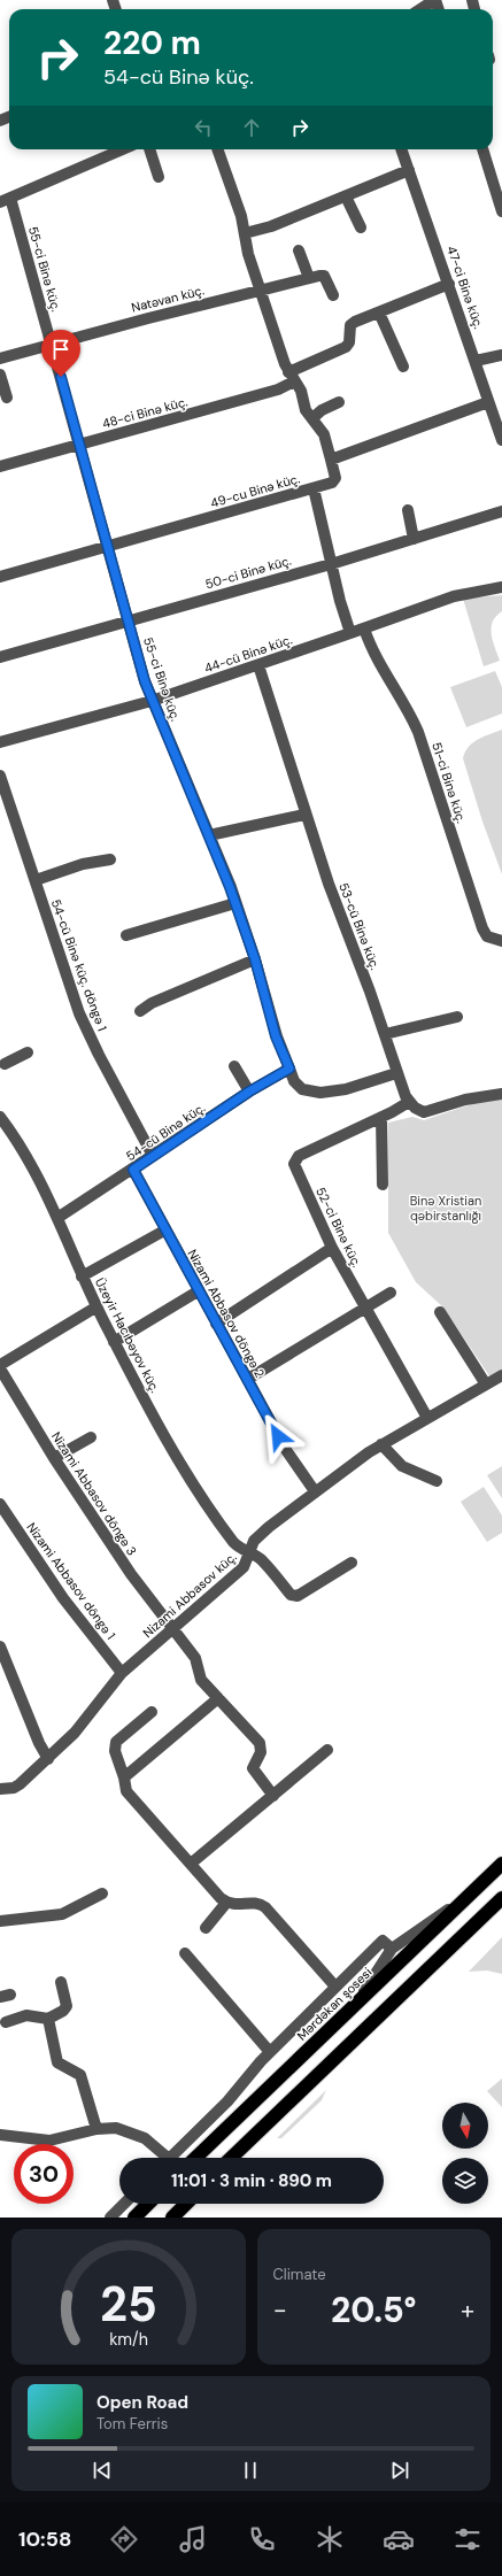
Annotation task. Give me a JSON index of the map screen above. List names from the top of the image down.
{
  "streets": {
    "highway": ["Mərdəkan şosesi"],
    "street": [
      "55-ci Binə küç.",
      "47-ci Binə küç.",
      "Natəvan küç.",
      "48-ci Binə küç.",
      "49-cu Binə küç.",
      "50-ci Binə küç.",
      "44-cü Binə küç.",
      "51-ci Binə küç.",
      "53-cü Binə küç.",
      "54-cü Binə küç. döngə 1",
      "54-cü Binə küç.",
      "52-ci Binə küç.",
      "Nizami Abbasov döngə 2",
      "Üzeyir Hacıbəyov küç.",
      "Nizami Abbasov döngə 3",
      "Nizami Abbasov döngə 1",
      "Nizami Abbasov küç."
    ]
  },
  "crossings": [
    ["55-ci Binə küç.", "Natəvan küç."],
    ["55-ci Binə küç.", "48-ci Binə küç."],
    ["55-ci Binə küç.", "49-cu Binə küç."],
    ["55-ci Binə küç.", "50-ci Binə küç."],
    ["55-ci Binə küç.", "44-cü Binə küç."],
    ["55-ci Binə küç.", "53-cü Binə küç."],
    ["55-ci Binə küç.", "54-cü Binə küç."],
    ["47-ci Binə küç.", "48-ci Binə küç."],
    ["44-cü Binə küç.", "51-ci Binə küç."],
    ["44-cü Binə küç.", "53-cü Binə küç."],
    ["53-cü Binə küç.", "52-ci Binə küç."],
    ["54-cü Binə küç. döngə 1", "54-cü Binə küç."],
    ["54-cü Binə küç.", "Nizami Abbasov döngə 2"],
    ["54-cü Binə küç.", "Üzeyir Hacıbəyov küç."],
    ["52-ci Binə küç.", "Nizami Abbasov küç."],
    ["Nizami Abbasov döngə 2", "Nizami Abbasov küç."],
    ["Üzeyir Hacıbəyov küç.", "Nizami Abbasov küç."],
    ["Nizami Abbasov döngə 3", "Nizami Abbasov küç."],
    ["Nizami Abbasov döngə 1", "Nizami Abbasov küç."]
  ],
  "parks": ["Binə Xristian qəbirstanlığı"],
  "north": "bottom",
  "page": {
    "turn": ["220 m", "54-cü Binə küç."],
    "limit": "30",
    "trip": "11:01 · 3 min · 890 m",
    "tile": "Climate",
    "heat": ["−", "20.5°", "+"],
    "song": ["Open Road", "Tom Ferris"],
    "tabs": "10:58",
    "gauge": ["25", "km/h"]
  }
}
